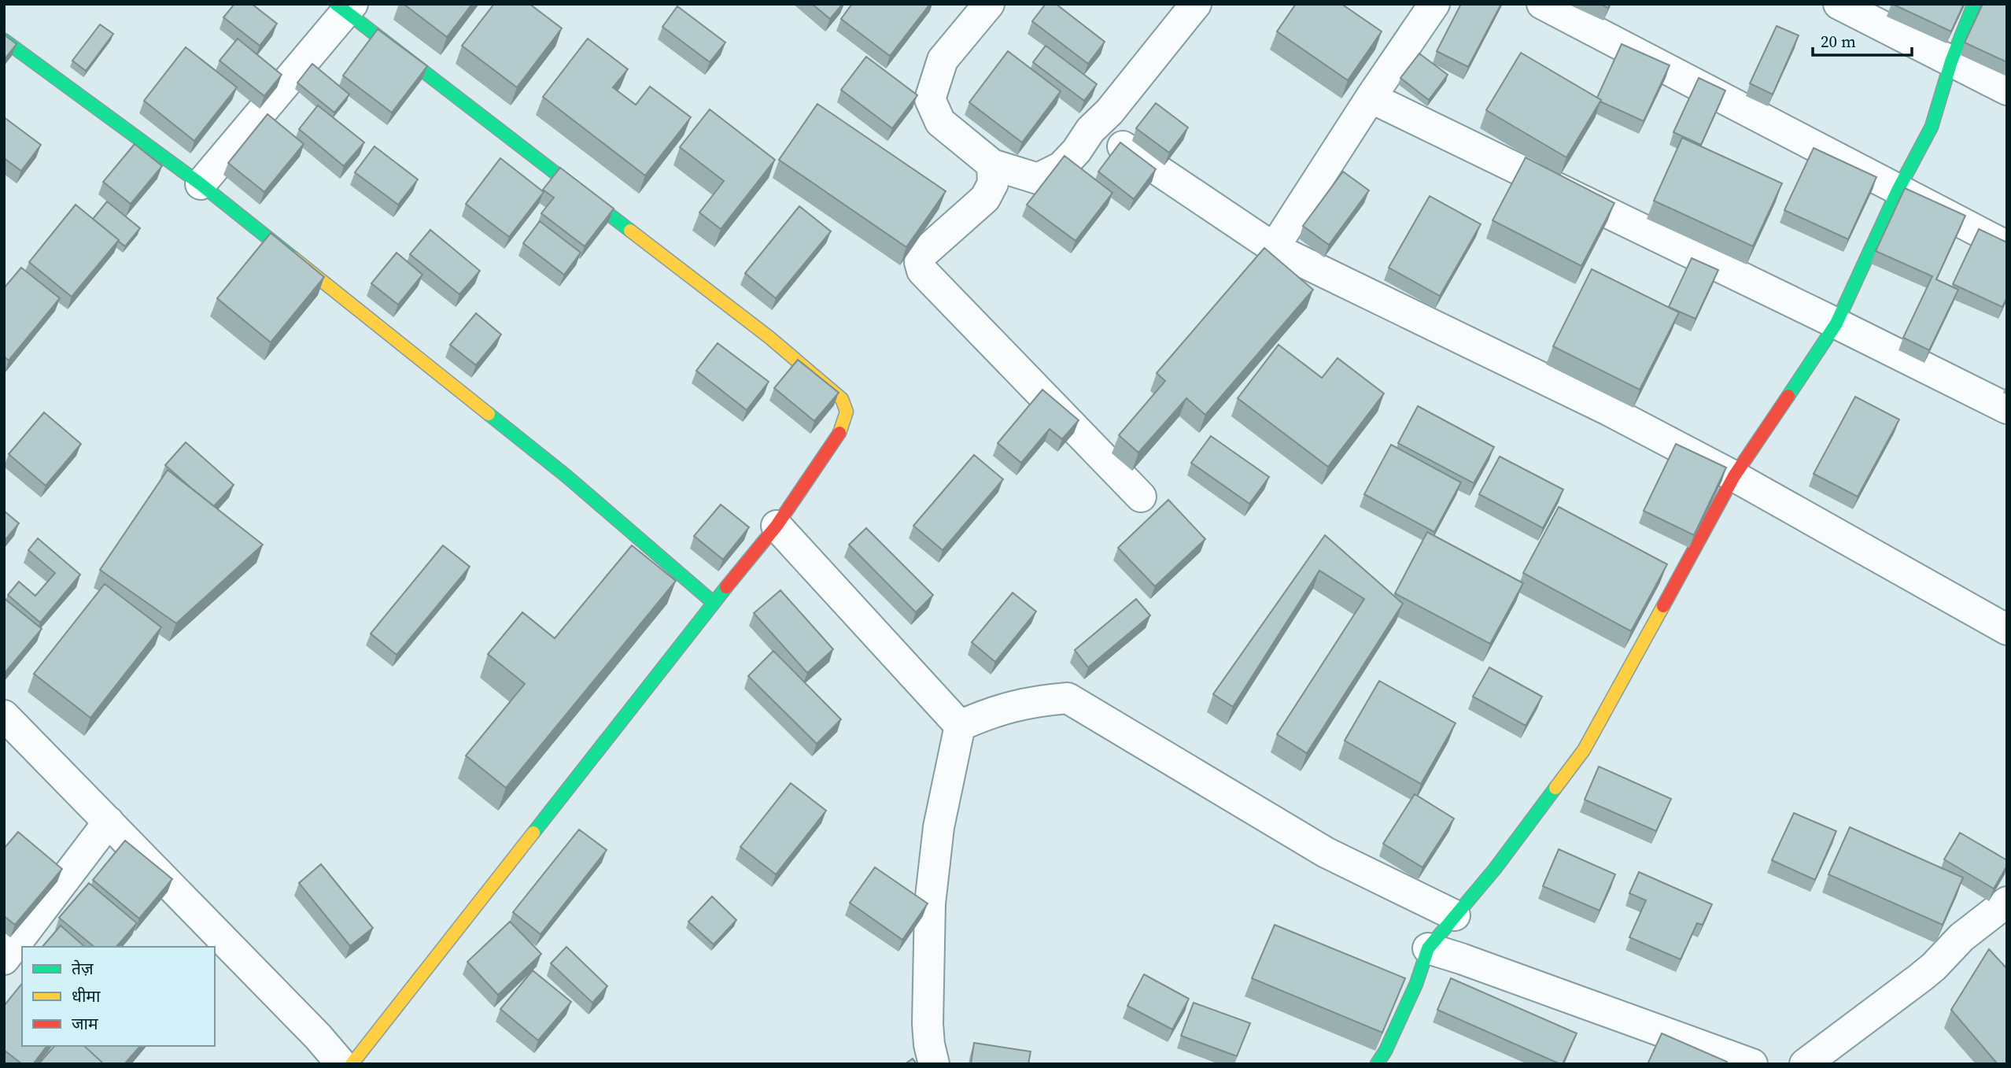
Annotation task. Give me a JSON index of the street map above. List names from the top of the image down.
{
  "legend": ["तेज़", "धीमा", "जाम"],
  "scale_bar": "20 m"
}
